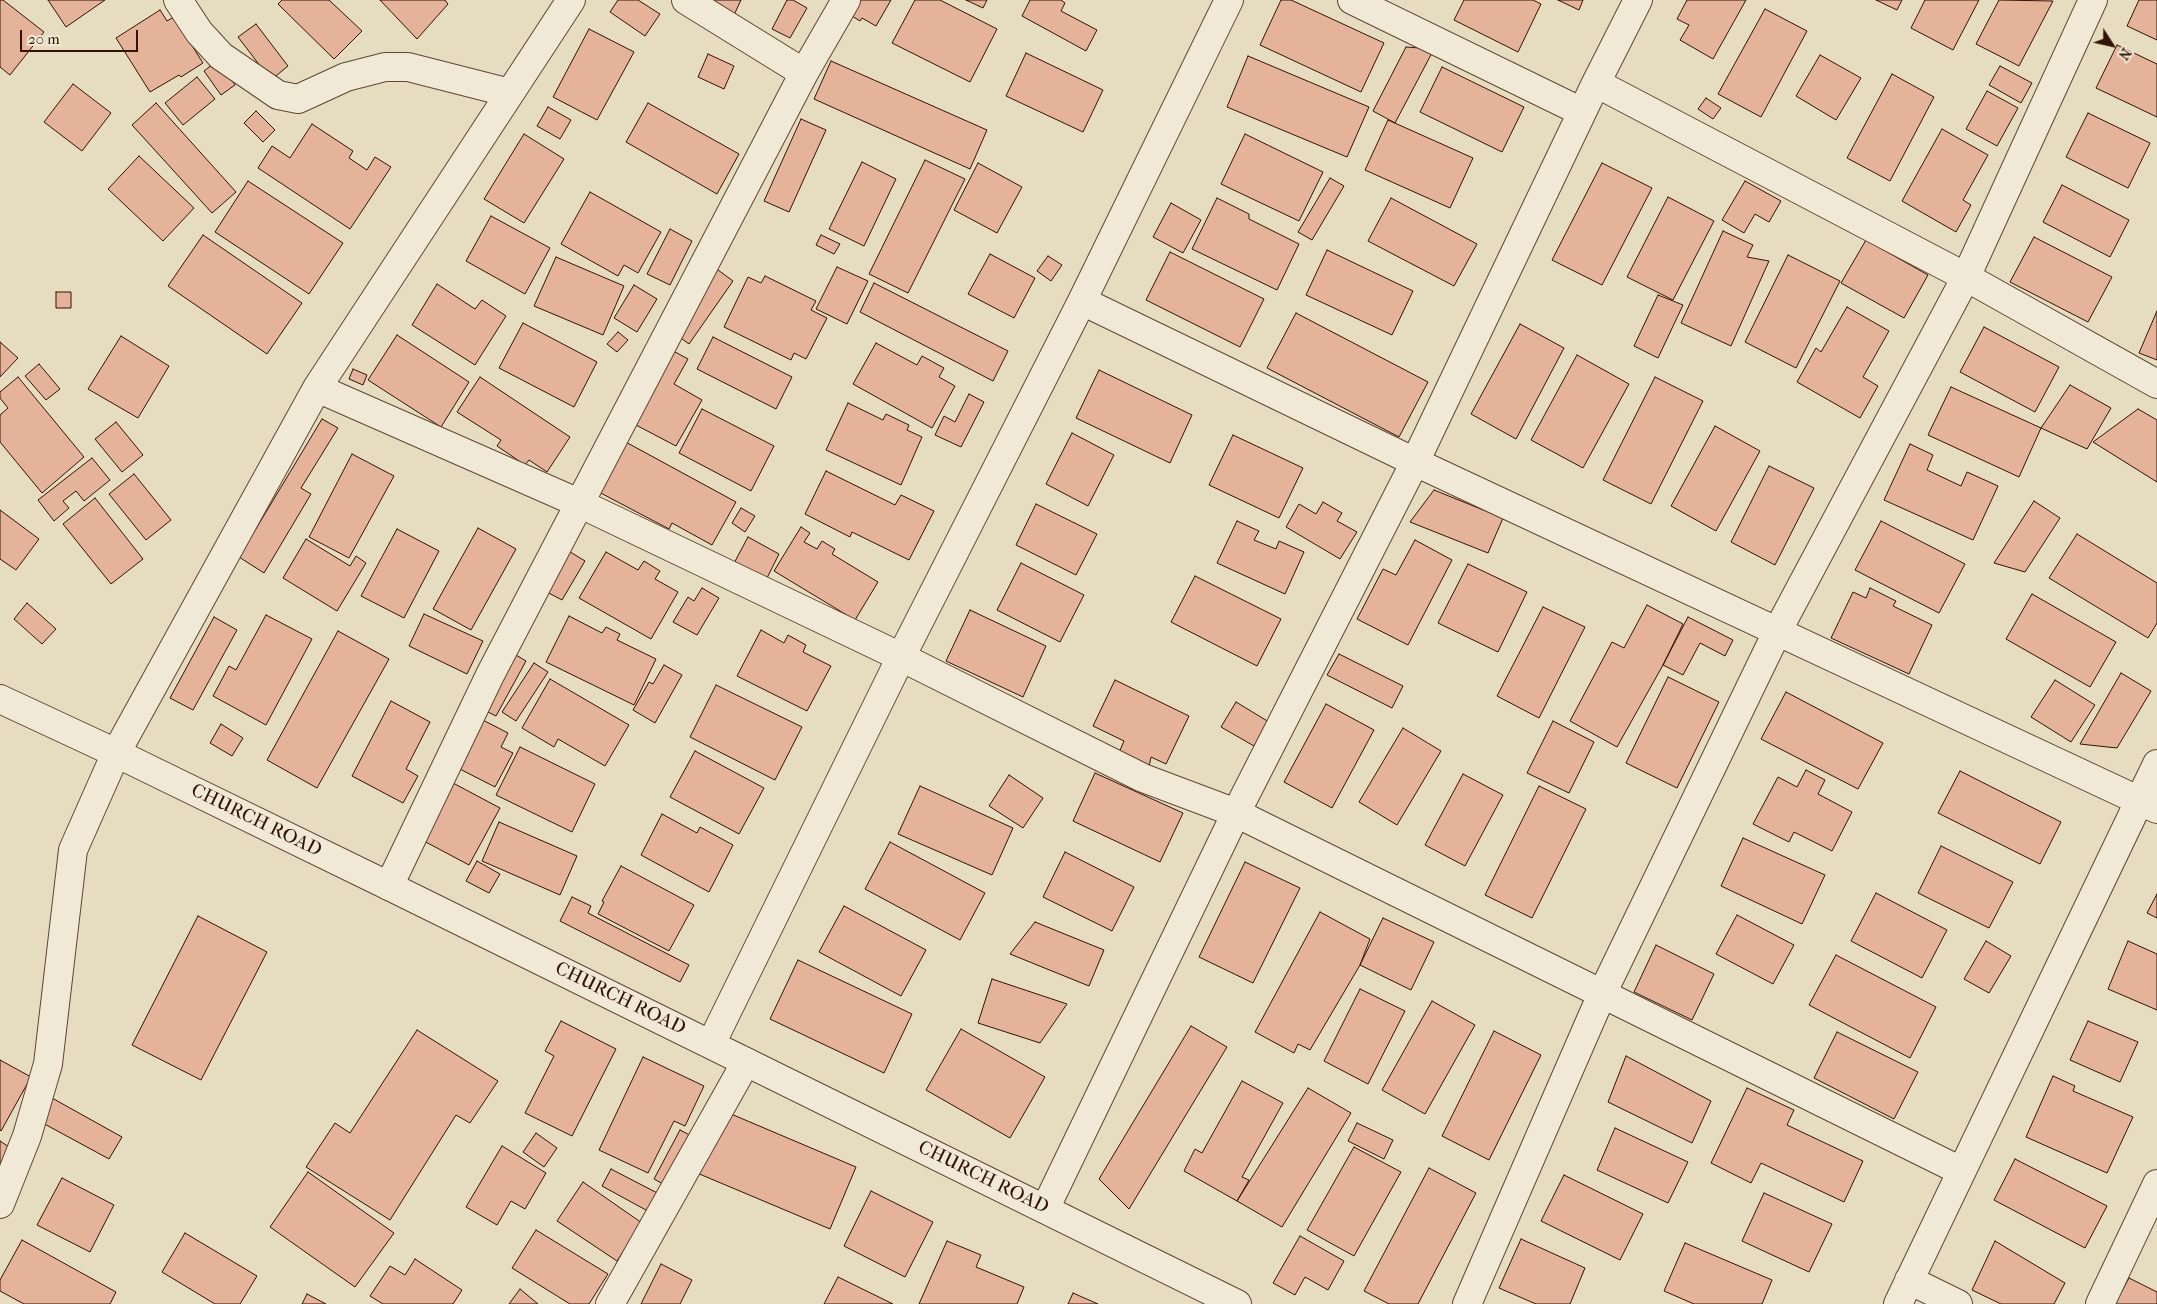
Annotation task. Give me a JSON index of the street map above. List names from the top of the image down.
{
  "streets": {
    "street": ["CHURCH ROAD"]
  },
  "scale_bar": "20 m",
  "north": "bottom right"
}
